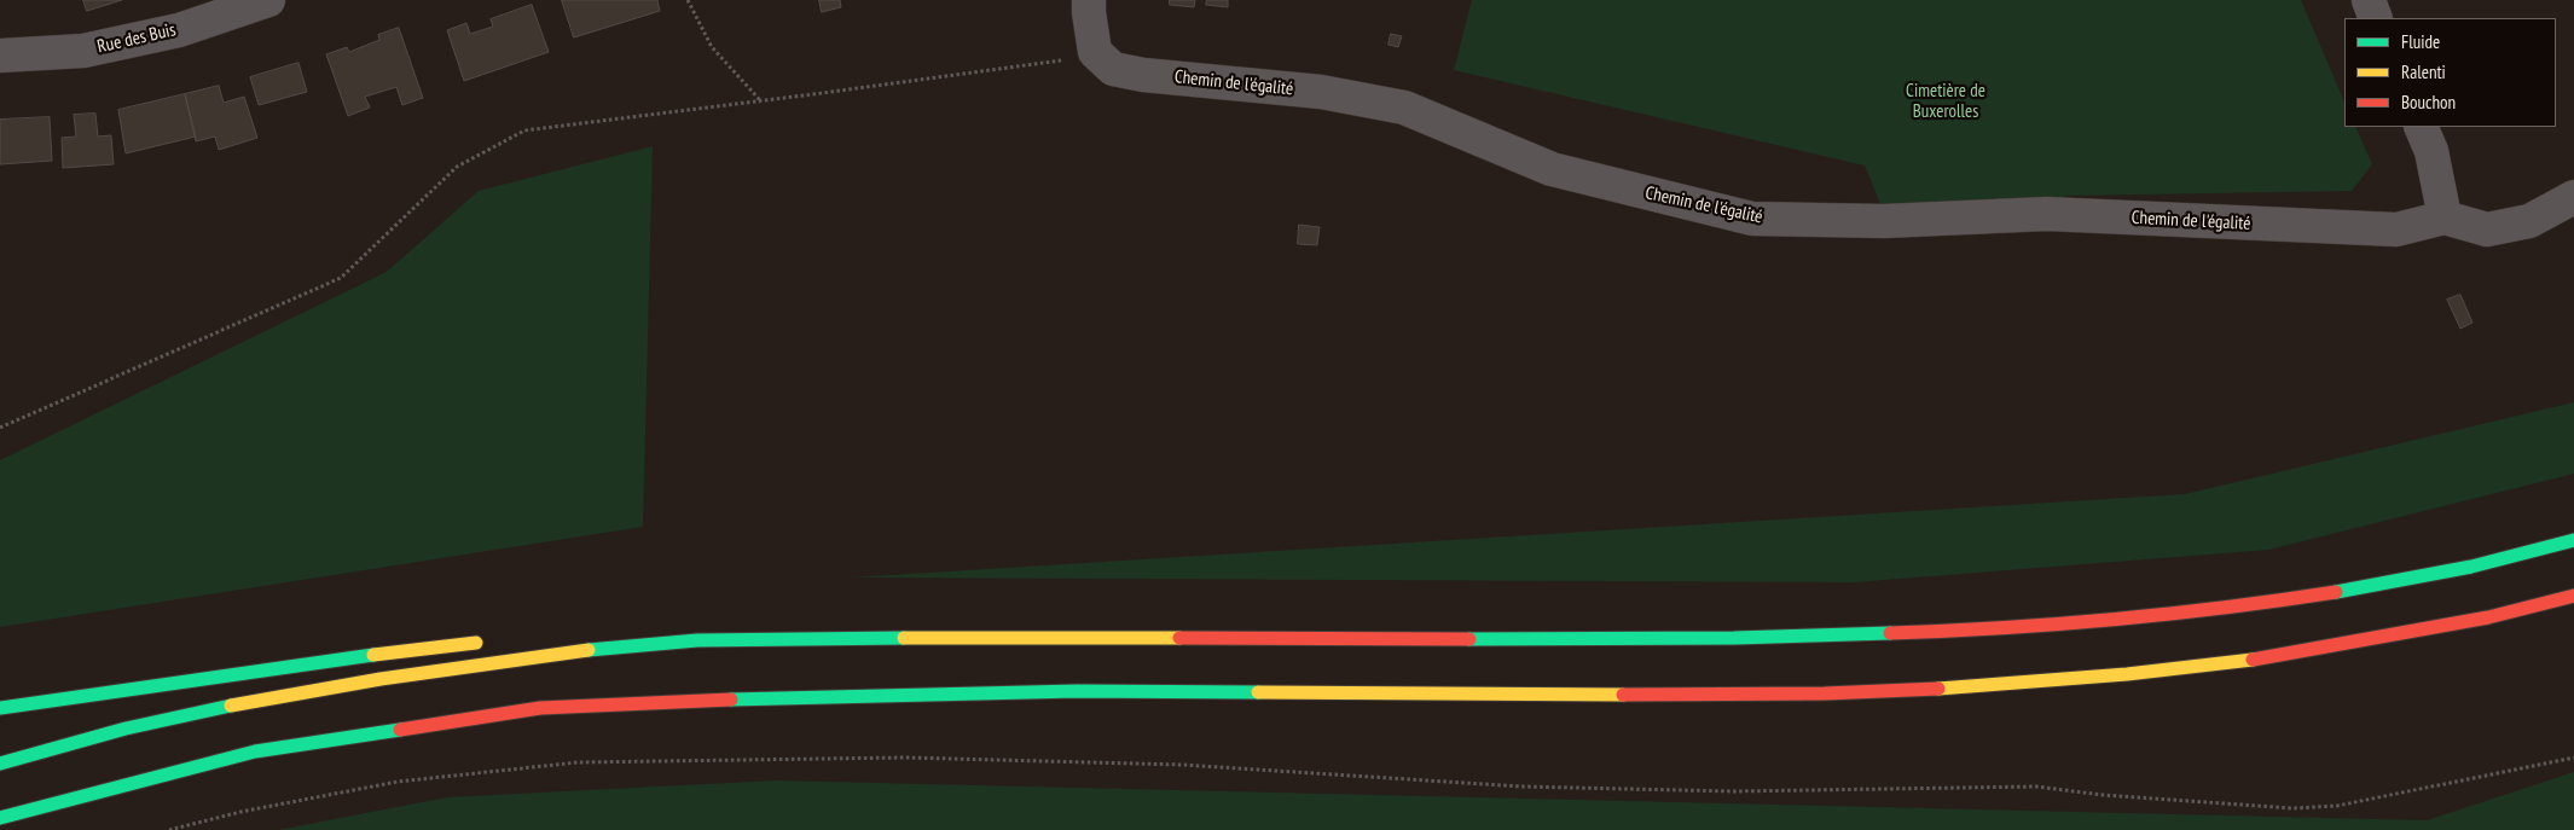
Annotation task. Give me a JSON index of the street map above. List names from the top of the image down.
{
  "streets": {
    "street": ["Rue des Buis", "Chemin de l'égalité"]
  },
  "parks": ["Cimetière de Buxerolles"],
  "legend": ["Fluide", "Ralenti", "Bouchon"]
}
